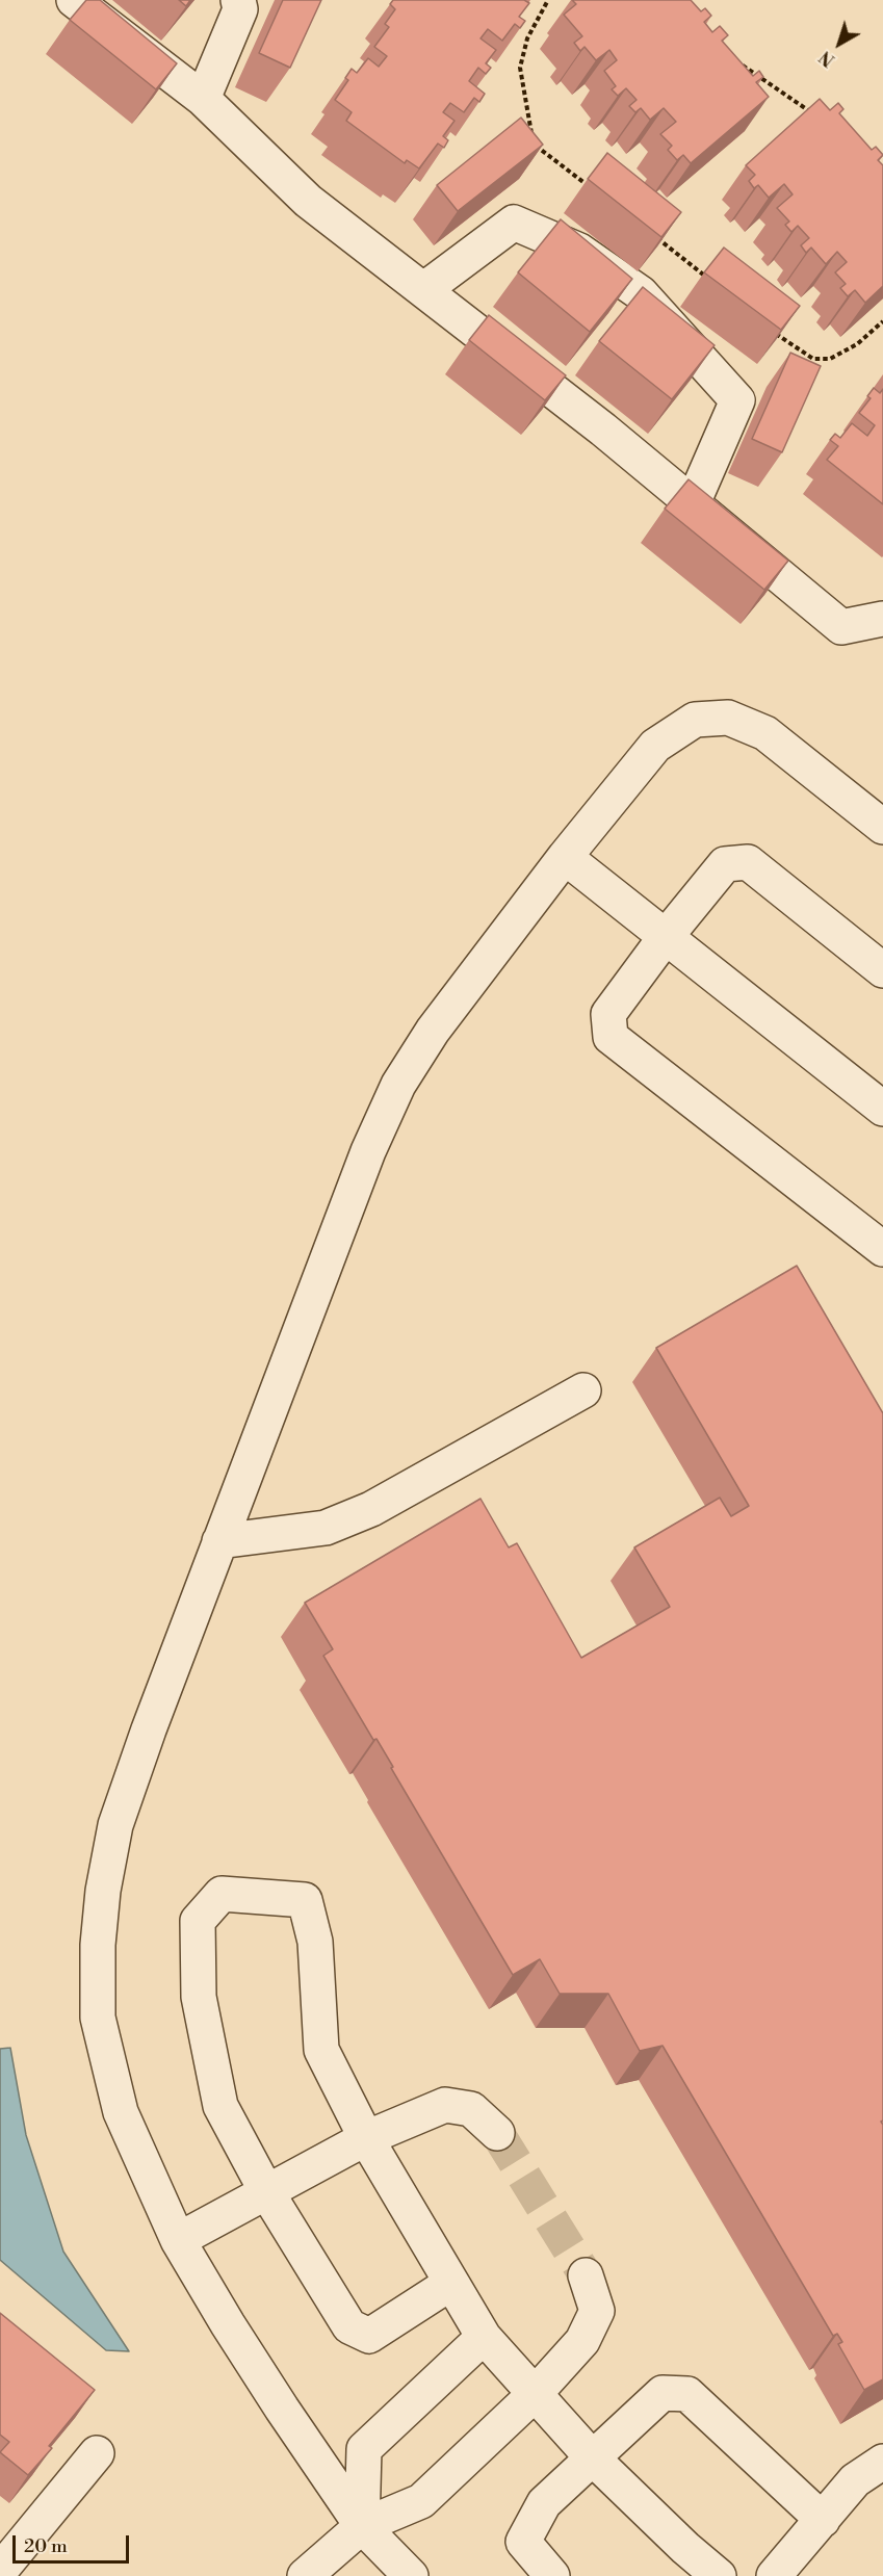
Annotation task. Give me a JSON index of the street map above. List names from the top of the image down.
{
  "scale_bar": "20 m",
  "north": "bottom left"
}
